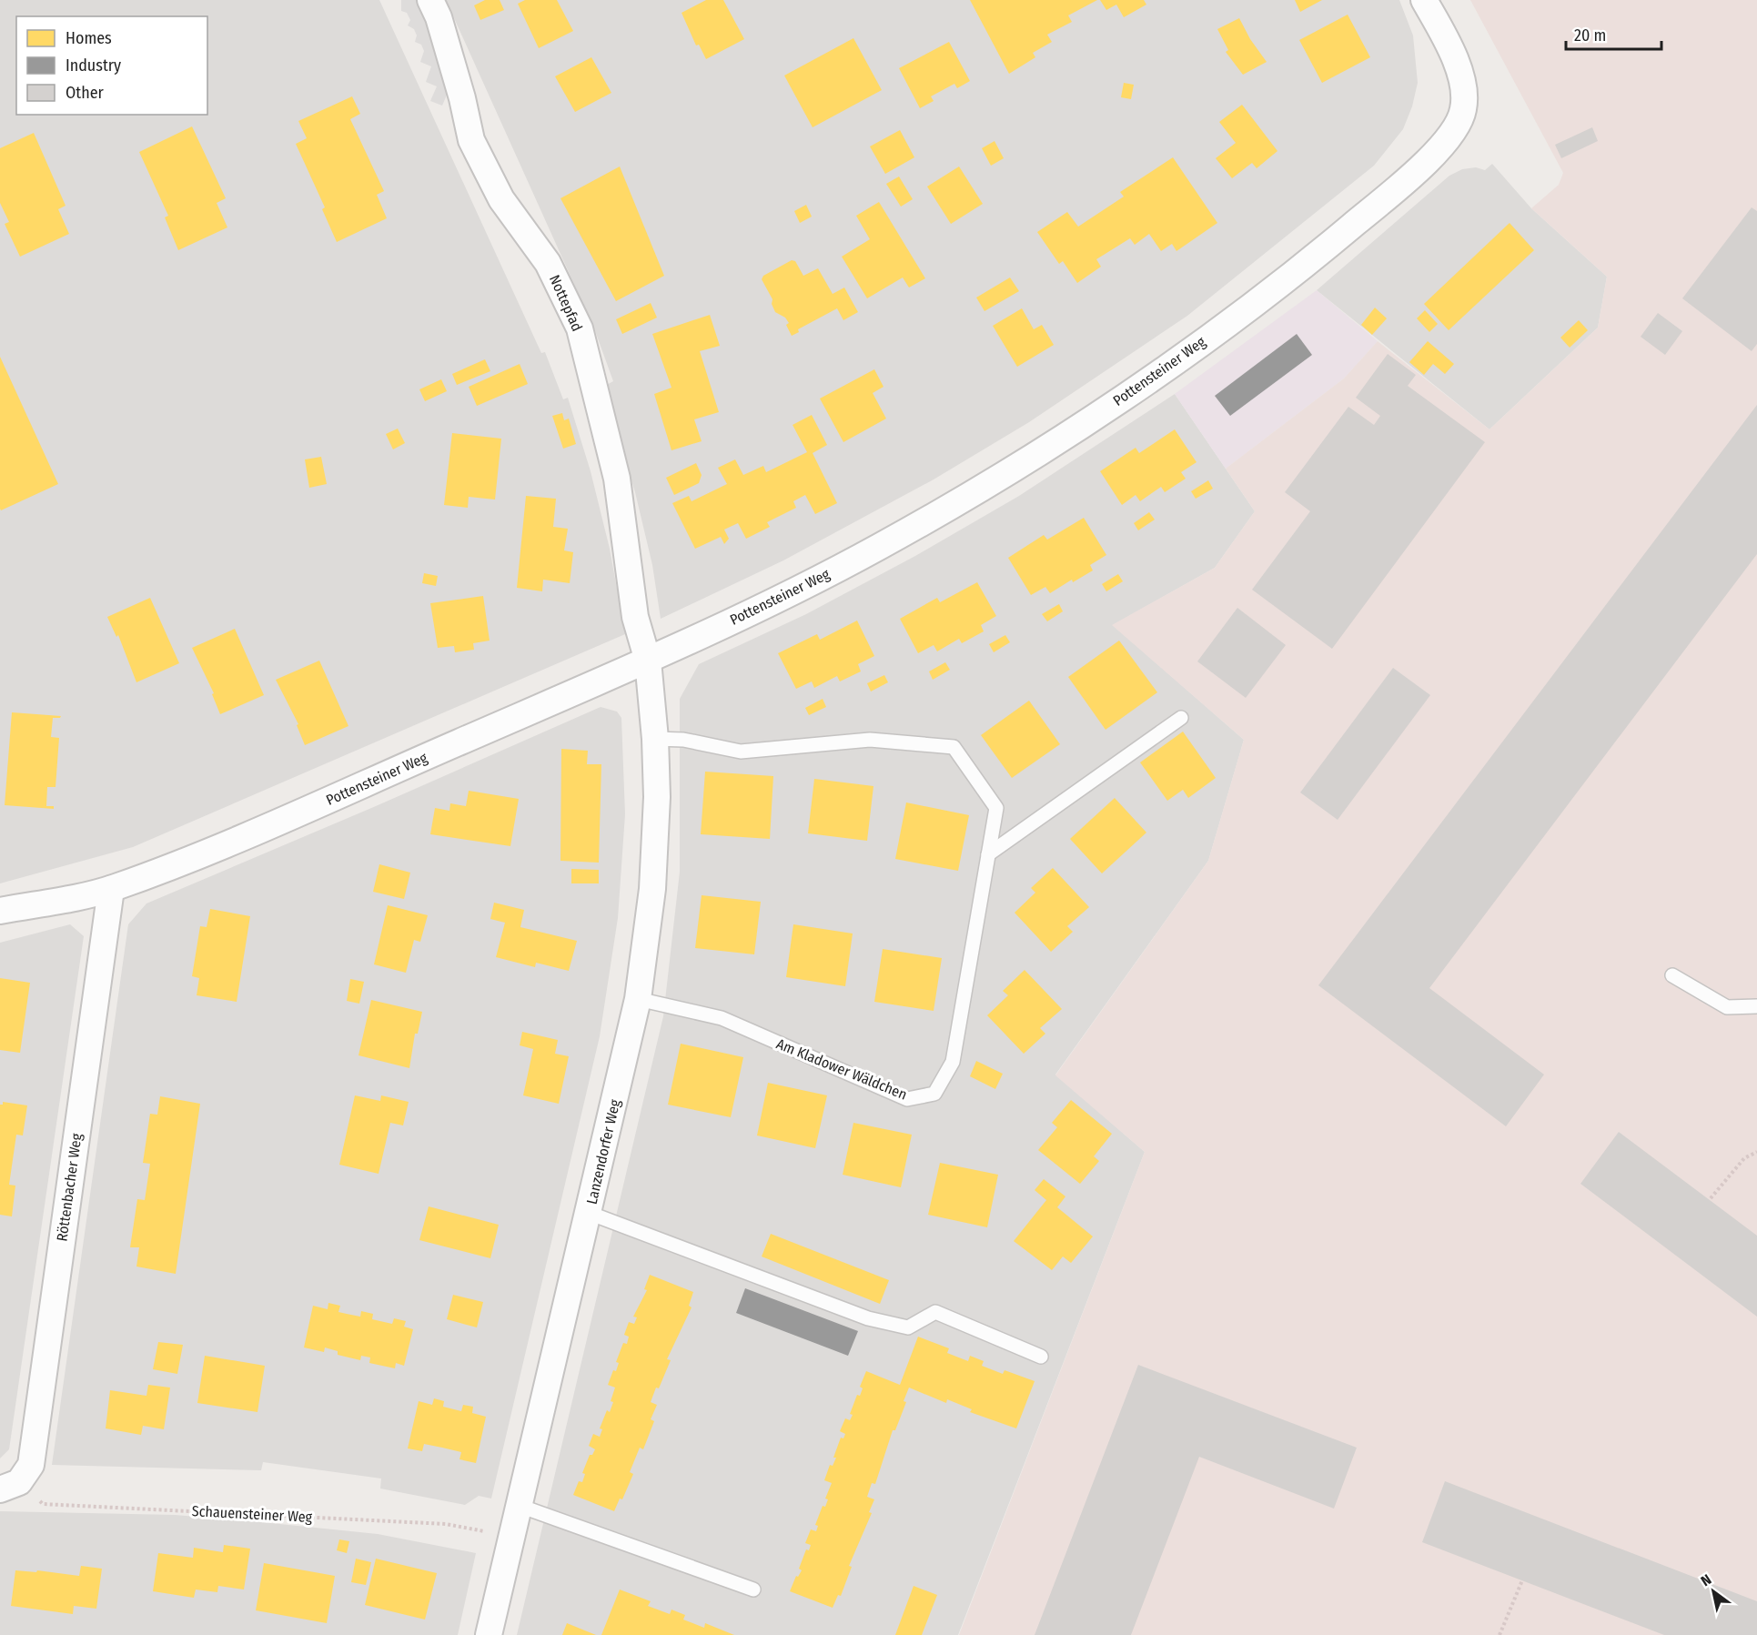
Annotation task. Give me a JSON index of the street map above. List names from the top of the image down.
{
  "streets": {
    "street": [
      "Nottepfad",
      "Pottensteiner Weg",
      "Lanzendorfer Weg",
      "Röttenbacher Weg"
    ],
    "lane": ["Am Kladower Wäldchen"],
    "path": ["Schauensteiner Weg"]
  },
  "crossings": [
    ["Nottepfad", "Pottensteiner Weg"],
    ["Nottepfad", "Lanzendorfer Weg"],
    ["Pottensteiner Weg", "Lanzendorfer Weg"],
    ["Pottensteiner Weg", "Röttenbacher Weg"],
    ["Am Kladower Wäldchen", "Lanzendorfer Weg"],
    ["Lanzendorfer Weg", "Schauensteiner Weg"],
    ["Röttenbacher Weg", "Schauensteiner Weg"]
  ],
  "legend": ["Homes", "Industry", "Other"],
  "scale_bar": "20 m",
  "north": "top left"
}
